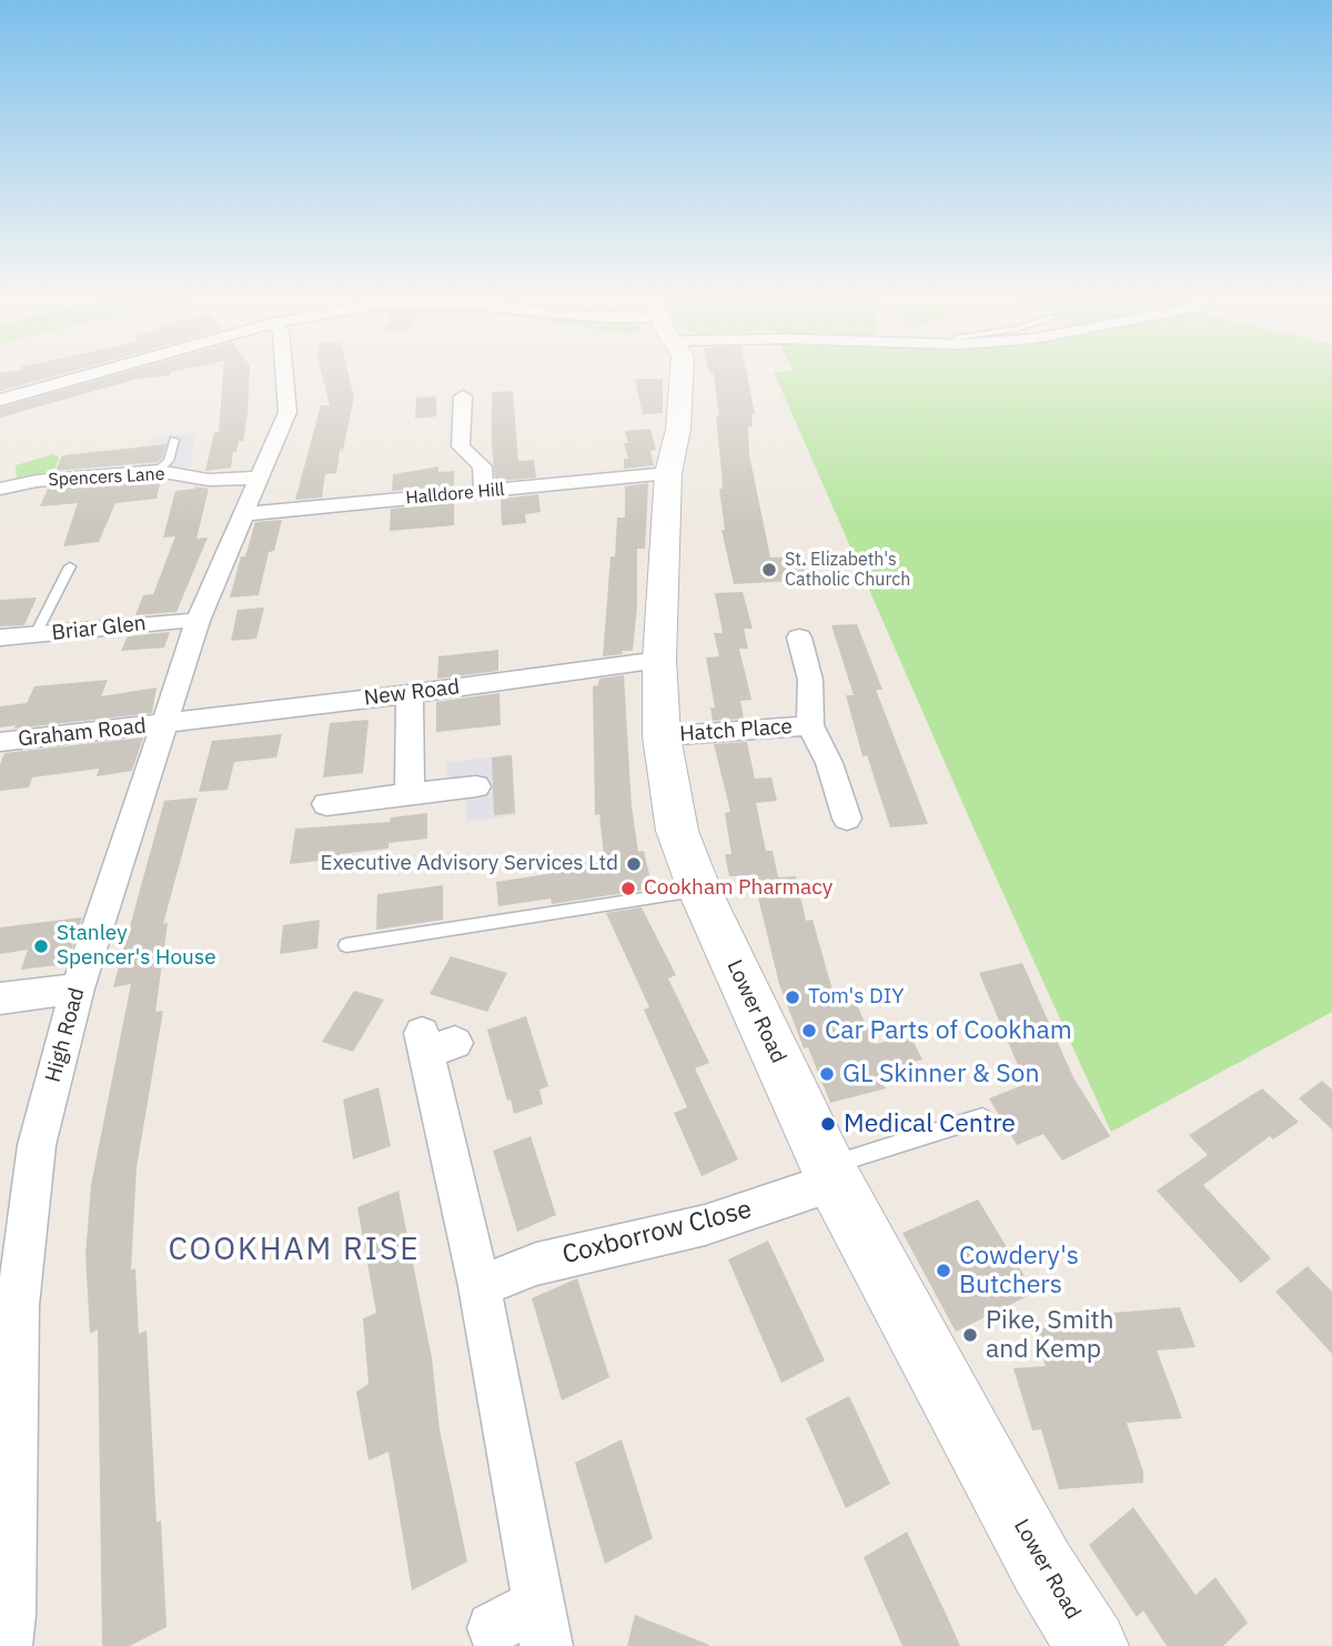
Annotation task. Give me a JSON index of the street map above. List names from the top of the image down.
{
  "streets": {
    "street": [
      "Spencers Lane",
      "Halldore Hill",
      "Briar Glen",
      "New Road",
      "Hatch Place",
      "Graham Road",
      "Lower Road",
      "High Road",
      "Coxborrow Close"
    ]
  },
  "crossings": [
    ["Spencers Lane", "High Road"],
    ["Halldore Hill", "Lower Road"],
    ["Halldore Hill", "High Road"],
    ["Briar Glen", "High Road"],
    ["New Road", "Graham Road"],
    ["New Road", "Lower Road"],
    ["New Road", "High Road"],
    ["Hatch Place", "Lower Road"],
    ["Graham Road", "High Road"],
    ["Lower Road", "Coxborrow Close"]
  ],
  "districts": ["COOKHAM RISE"],
  "places": [
    "St. Elizabeth's Catholic Church",
    "Executive Advisory Services Ltd",
    "Cookham Pharmacy",
    "Stanley Spencer's House",
    "Tom's DIY",
    "Car Parts of Cookham",
    "GL Skinner & Son",
    "Medical Centre",
    "Cowdery's Butchers",
    "Pike, Smith and Kemp"
  ]
}
